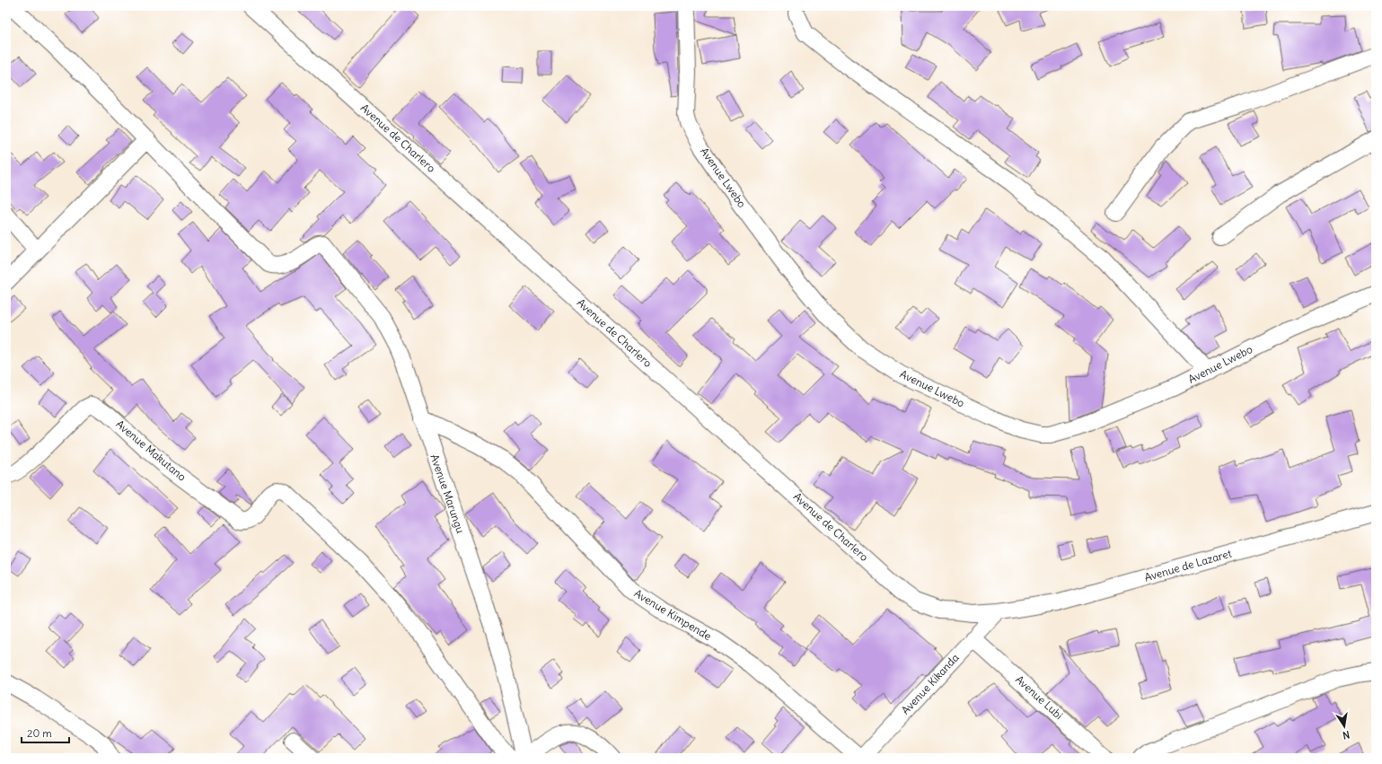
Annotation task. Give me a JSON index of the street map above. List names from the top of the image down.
{
  "streets": {
    "street": [
      "Avenue de Charlero",
      "Avenue Lwebo",
      "Avenue Makutano",
      "Avenue Marungu",
      "Avenue de Lazaret",
      "Avenue Kimpende",
      "Avenue Kikanda",
      "Avenue Lubi"
    ]
  },
  "crossings": [
    ["Avenue de Charlero", "Avenue de Lazaret"],
    ["Avenue de Charlero", "Avenue Kikanda"],
    ["Avenue Marungu", "Avenue Kimpende"],
    ["Avenue de Lazaret", "Avenue Kikanda"],
    ["Avenue Kimpende", "Avenue Kikanda"],
    ["Avenue Kikanda", "Avenue Lubi"]
  ],
  "scale_bar": "20 m",
  "north": "bottom"
}
